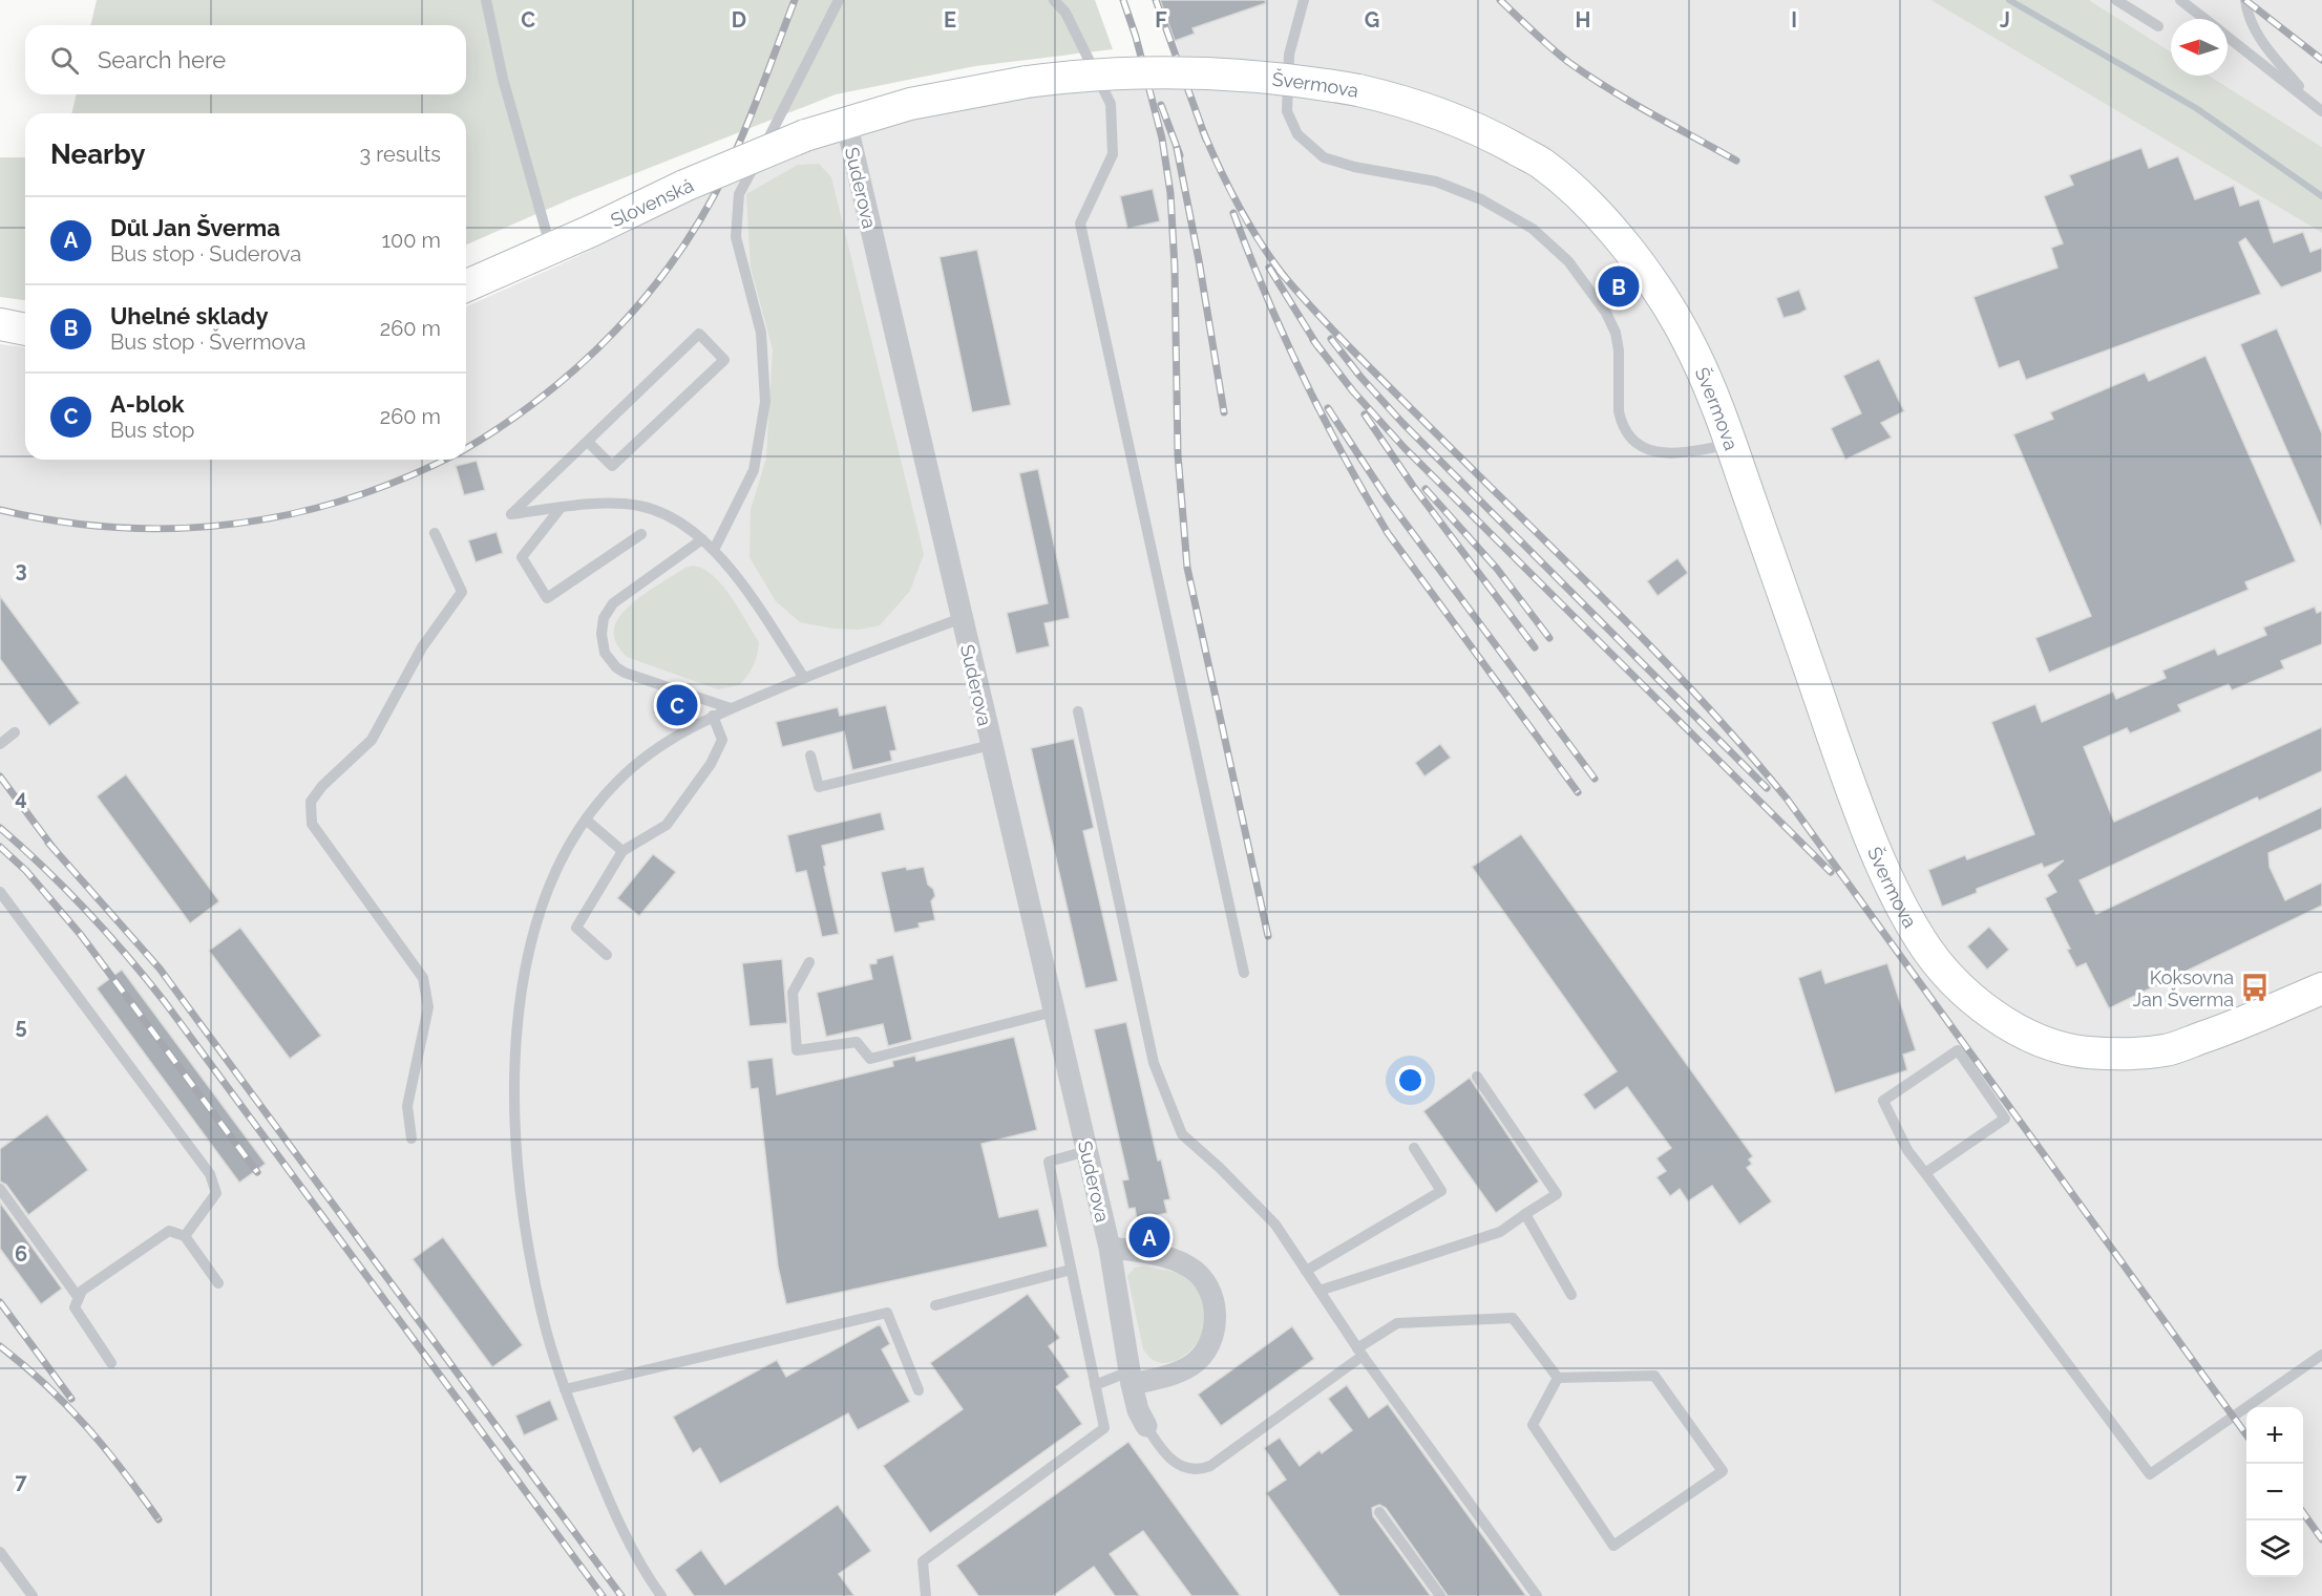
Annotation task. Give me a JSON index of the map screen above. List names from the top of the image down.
{
  "streets": {
    "street": ["Švermova", "Suderova", "Slovenská"]
  },
  "crossings": [
    ["Švermova", "Suderova"],
    ["Švermova", "Slovenská"],
    ["Suderova", "Slovenská"]
  ],
  "places": {
    "bus stop": ["Koksovna Jan Šverma"]
  },
  "north": "left",
  "page": {
    "search": "Search here",
    "heading": ["Nearby", "3 results"],
    "list": [
      {
        "mark": "A",
        "name": "Důl Jan Šverma",
        "note": "Bus stop · Suderova",
        "value": "100 m"
      },
      {
        "mark": "B",
        "name": "Uhelné sklady",
        "note": "Bus stop · Švermova",
        "value": "260 m"
      },
      {
        "mark": "C",
        "name": "A-blok",
        "note": "Bus stop",
        "value": "260 m"
      }
    ],
    "pins": ["B", "C", "A"],
    "map_buttons": ["+", "−"]
  },
  "grid": {
    "columns": [
      "C",
      "D",
      "E",
      "F",
      "G",
      "H",
      "I",
      "J"
    ],
    "rows": [
      "3",
      "4",
      "5",
      "6",
      "7"
    ]
  }
}
